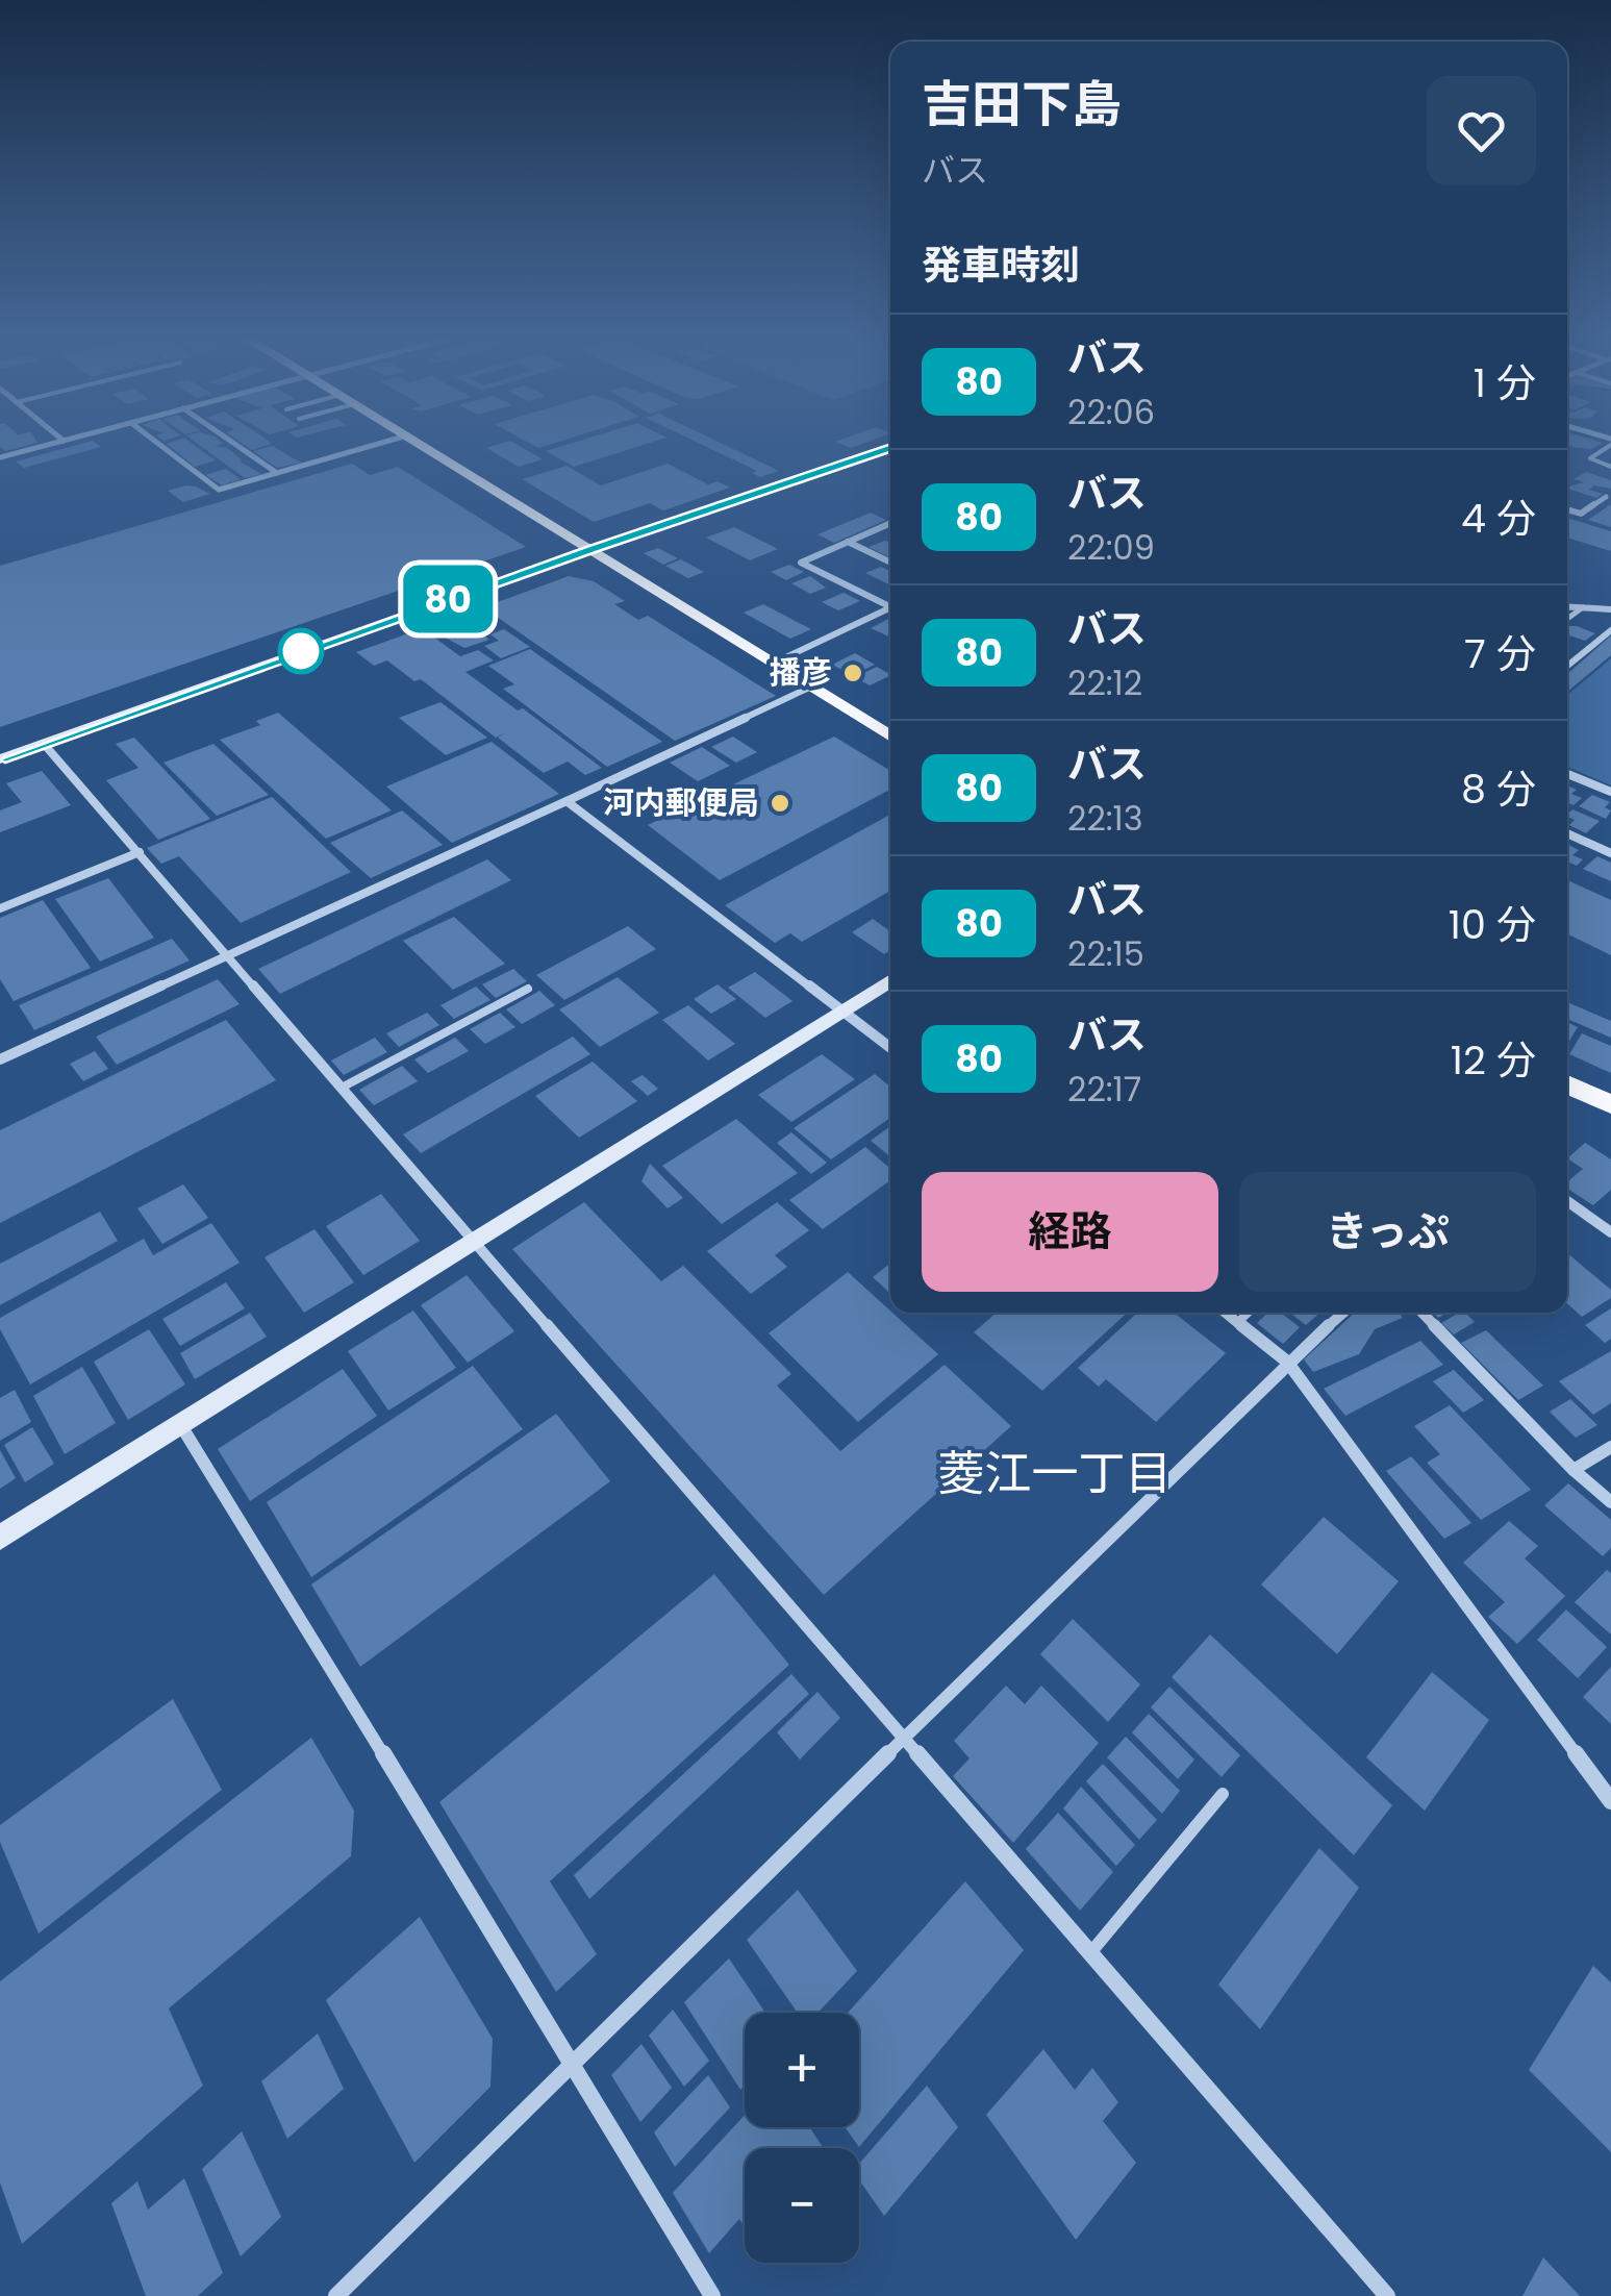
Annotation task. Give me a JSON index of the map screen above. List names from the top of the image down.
{
  "districts": ["菱江一丁目"],
  "places": ["播彦", "河内郵便局"],
  "lines": ["bus line 80"],
  "page": {
    "on_map": "80",
    "heading": [
      ["吉田下島", "バス"],
      "発車時刻"
    ],
    "list": [
      {
        "mark": "80",
        "name": "バス",
        "note": "22:06",
        "value": "1 分"
      },
      {
        "mark": "80",
        "name": "バス",
        "note": "22:09",
        "value": "4 分"
      },
      {
        "mark": "80",
        "name": "バス",
        "note": "22:12",
        "value": "7 分"
      },
      {
        "mark": "80",
        "name": "バス",
        "note": "22:13",
        "value": "8 分"
      },
      {
        "mark": "80",
        "name": "バス",
        "note": "22:15",
        "value": "10 分"
      },
      {
        "mark": "80",
        "name": "バス",
        "note": "22:17",
        "value": "12 分"
      }
    ],
    "buttons": ["経路", "きっぷ"],
    "map_buttons": ["+", "−"]
  }
}
